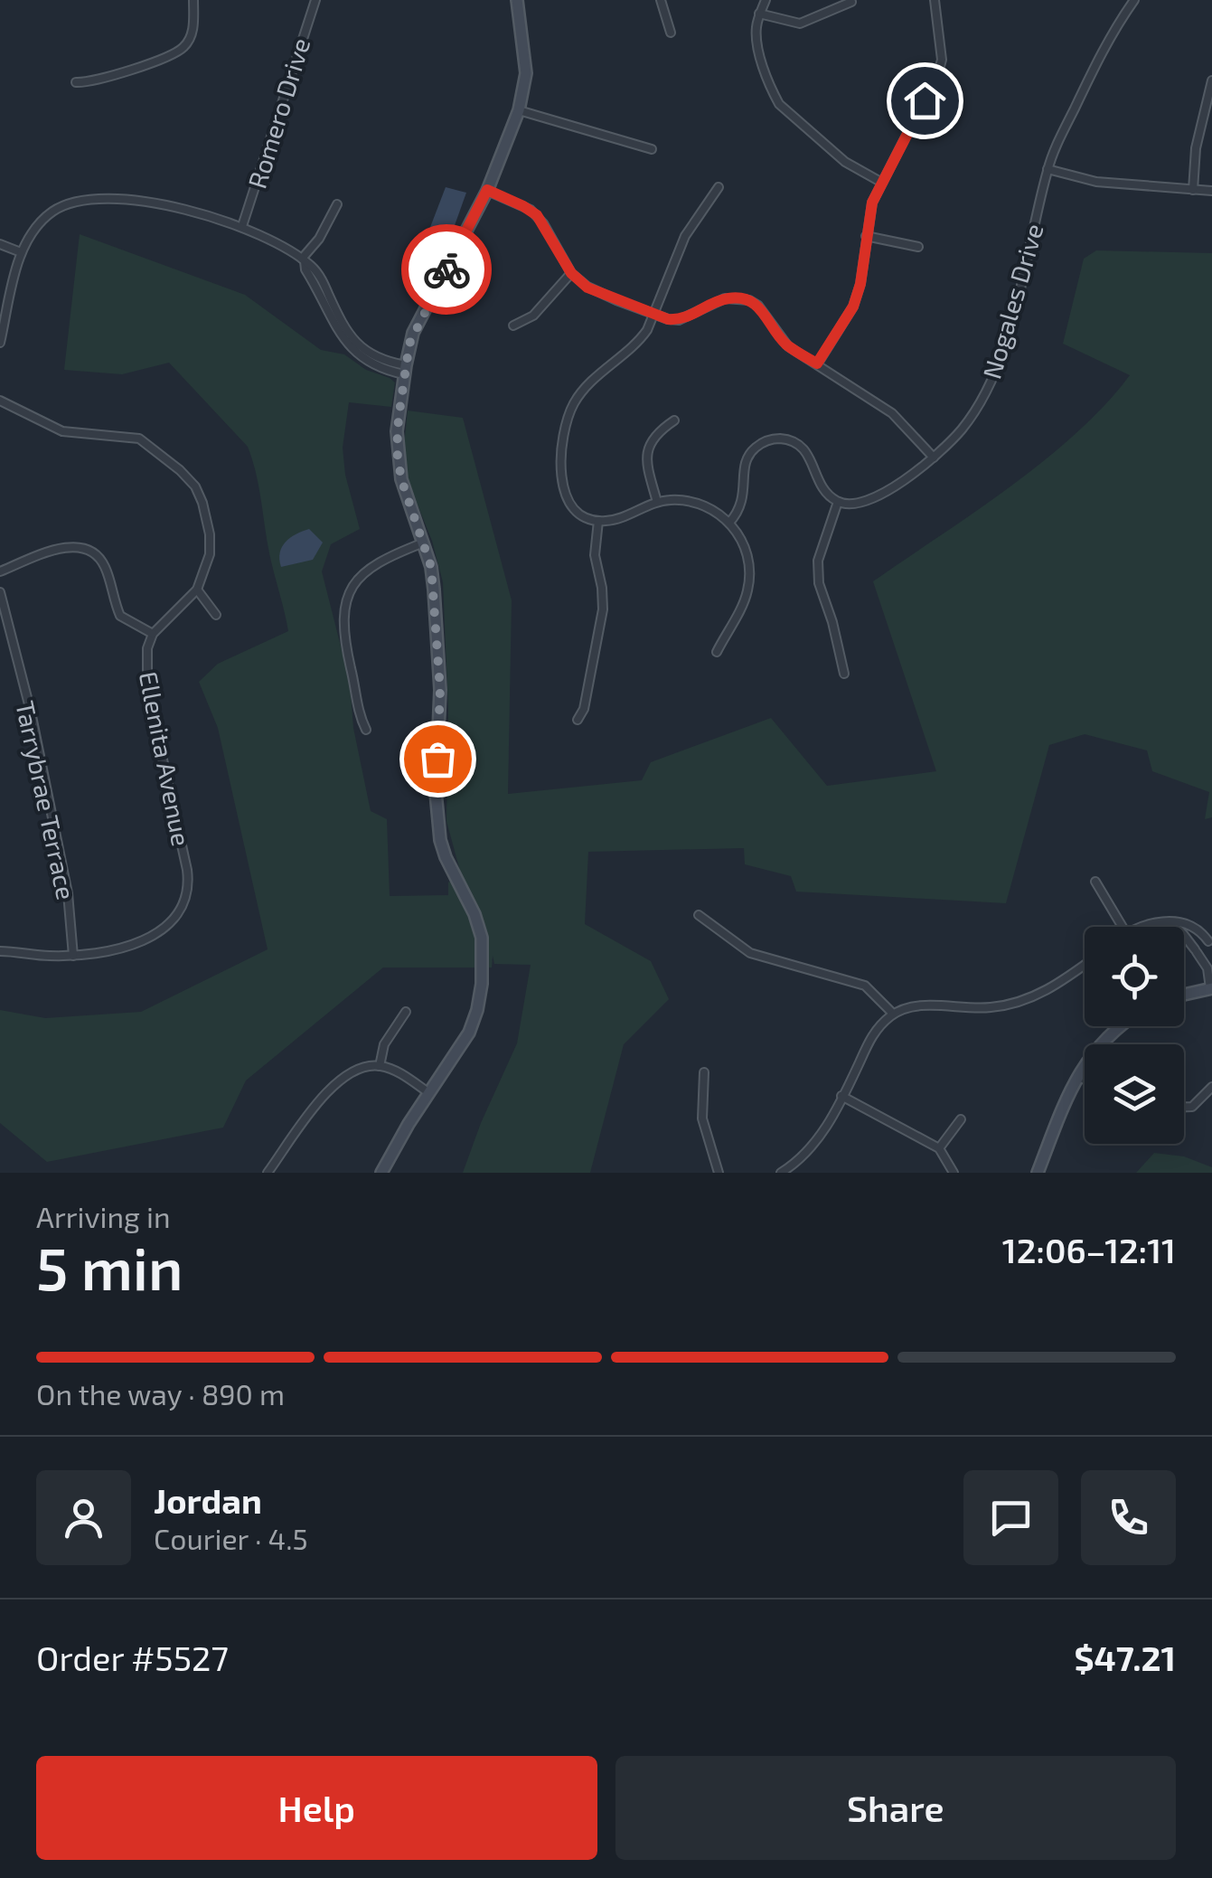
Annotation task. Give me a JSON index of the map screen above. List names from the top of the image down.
{
  "streets": {
    "street": [
      "Romero Drive",
      "Nogales Drive",
      "Ellenita Avenue",
      "Tarrybrae Terrace"
    ]
  },
  "crossings": [
    ["Ellenita Avenue", "Tarrybrae Terrace"]
  ],
  "page": {
    "heading": ["5 min", "Arriving in", "12:06–12:11"],
    "panel": [
      "Jordan",
      "Courier · 4.5",
      "Order #5527",
      "$47.21"
    ],
    "bar": "On the way · 890 m",
    "buttons": ["Help", "Share"]
  }
}
